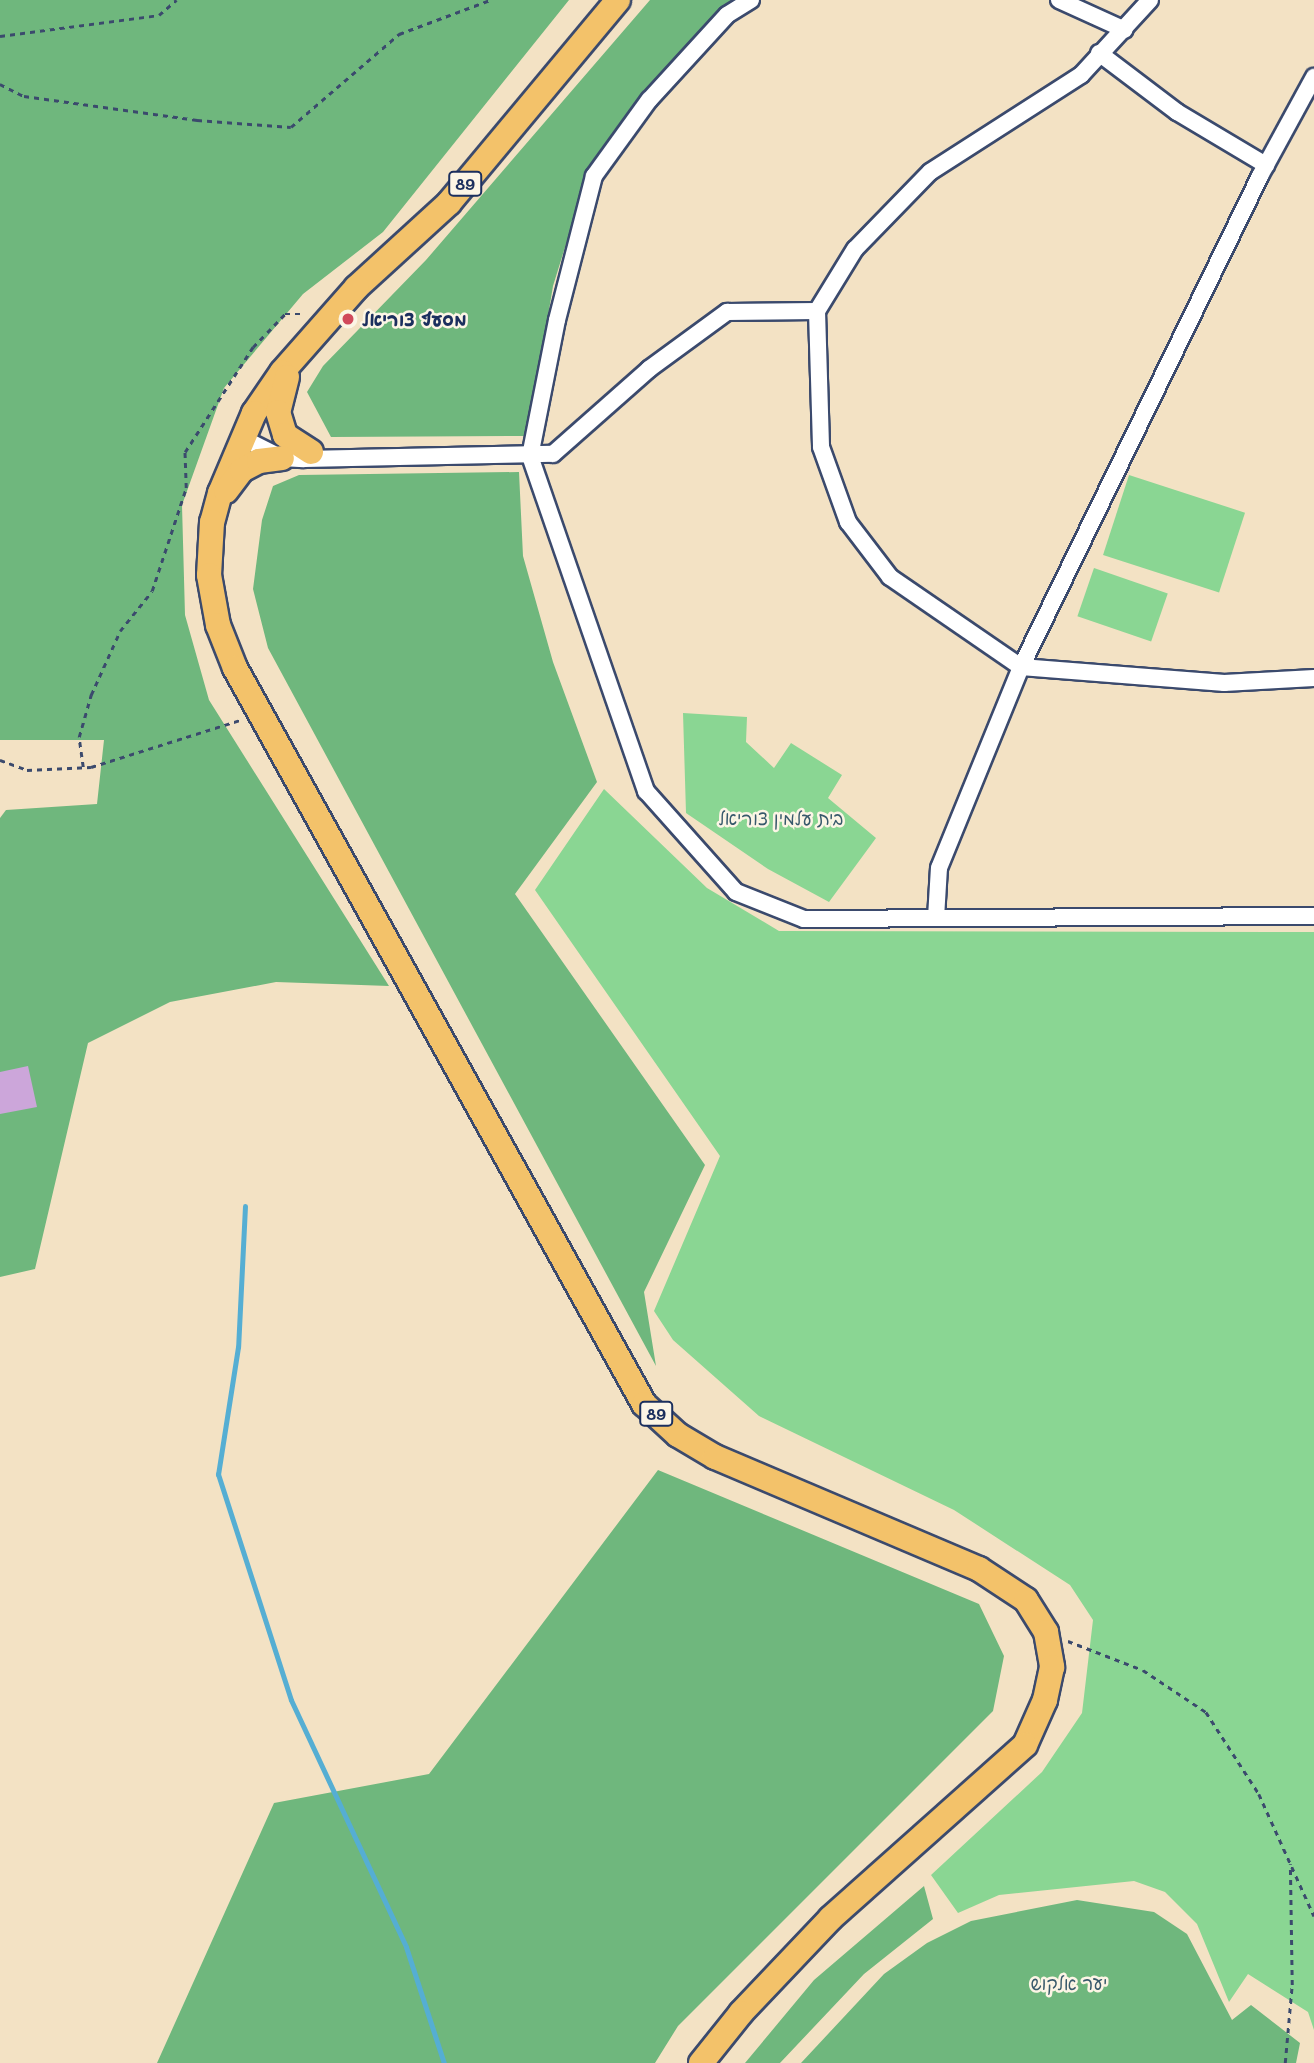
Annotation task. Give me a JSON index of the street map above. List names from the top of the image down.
{
  "streets": {
    "highway": ["89"]
  },
  "parks": ["בית עלמין צוריאל", "יער אלקוש"],
  "places": ["מסעף צוריאל"]
}
